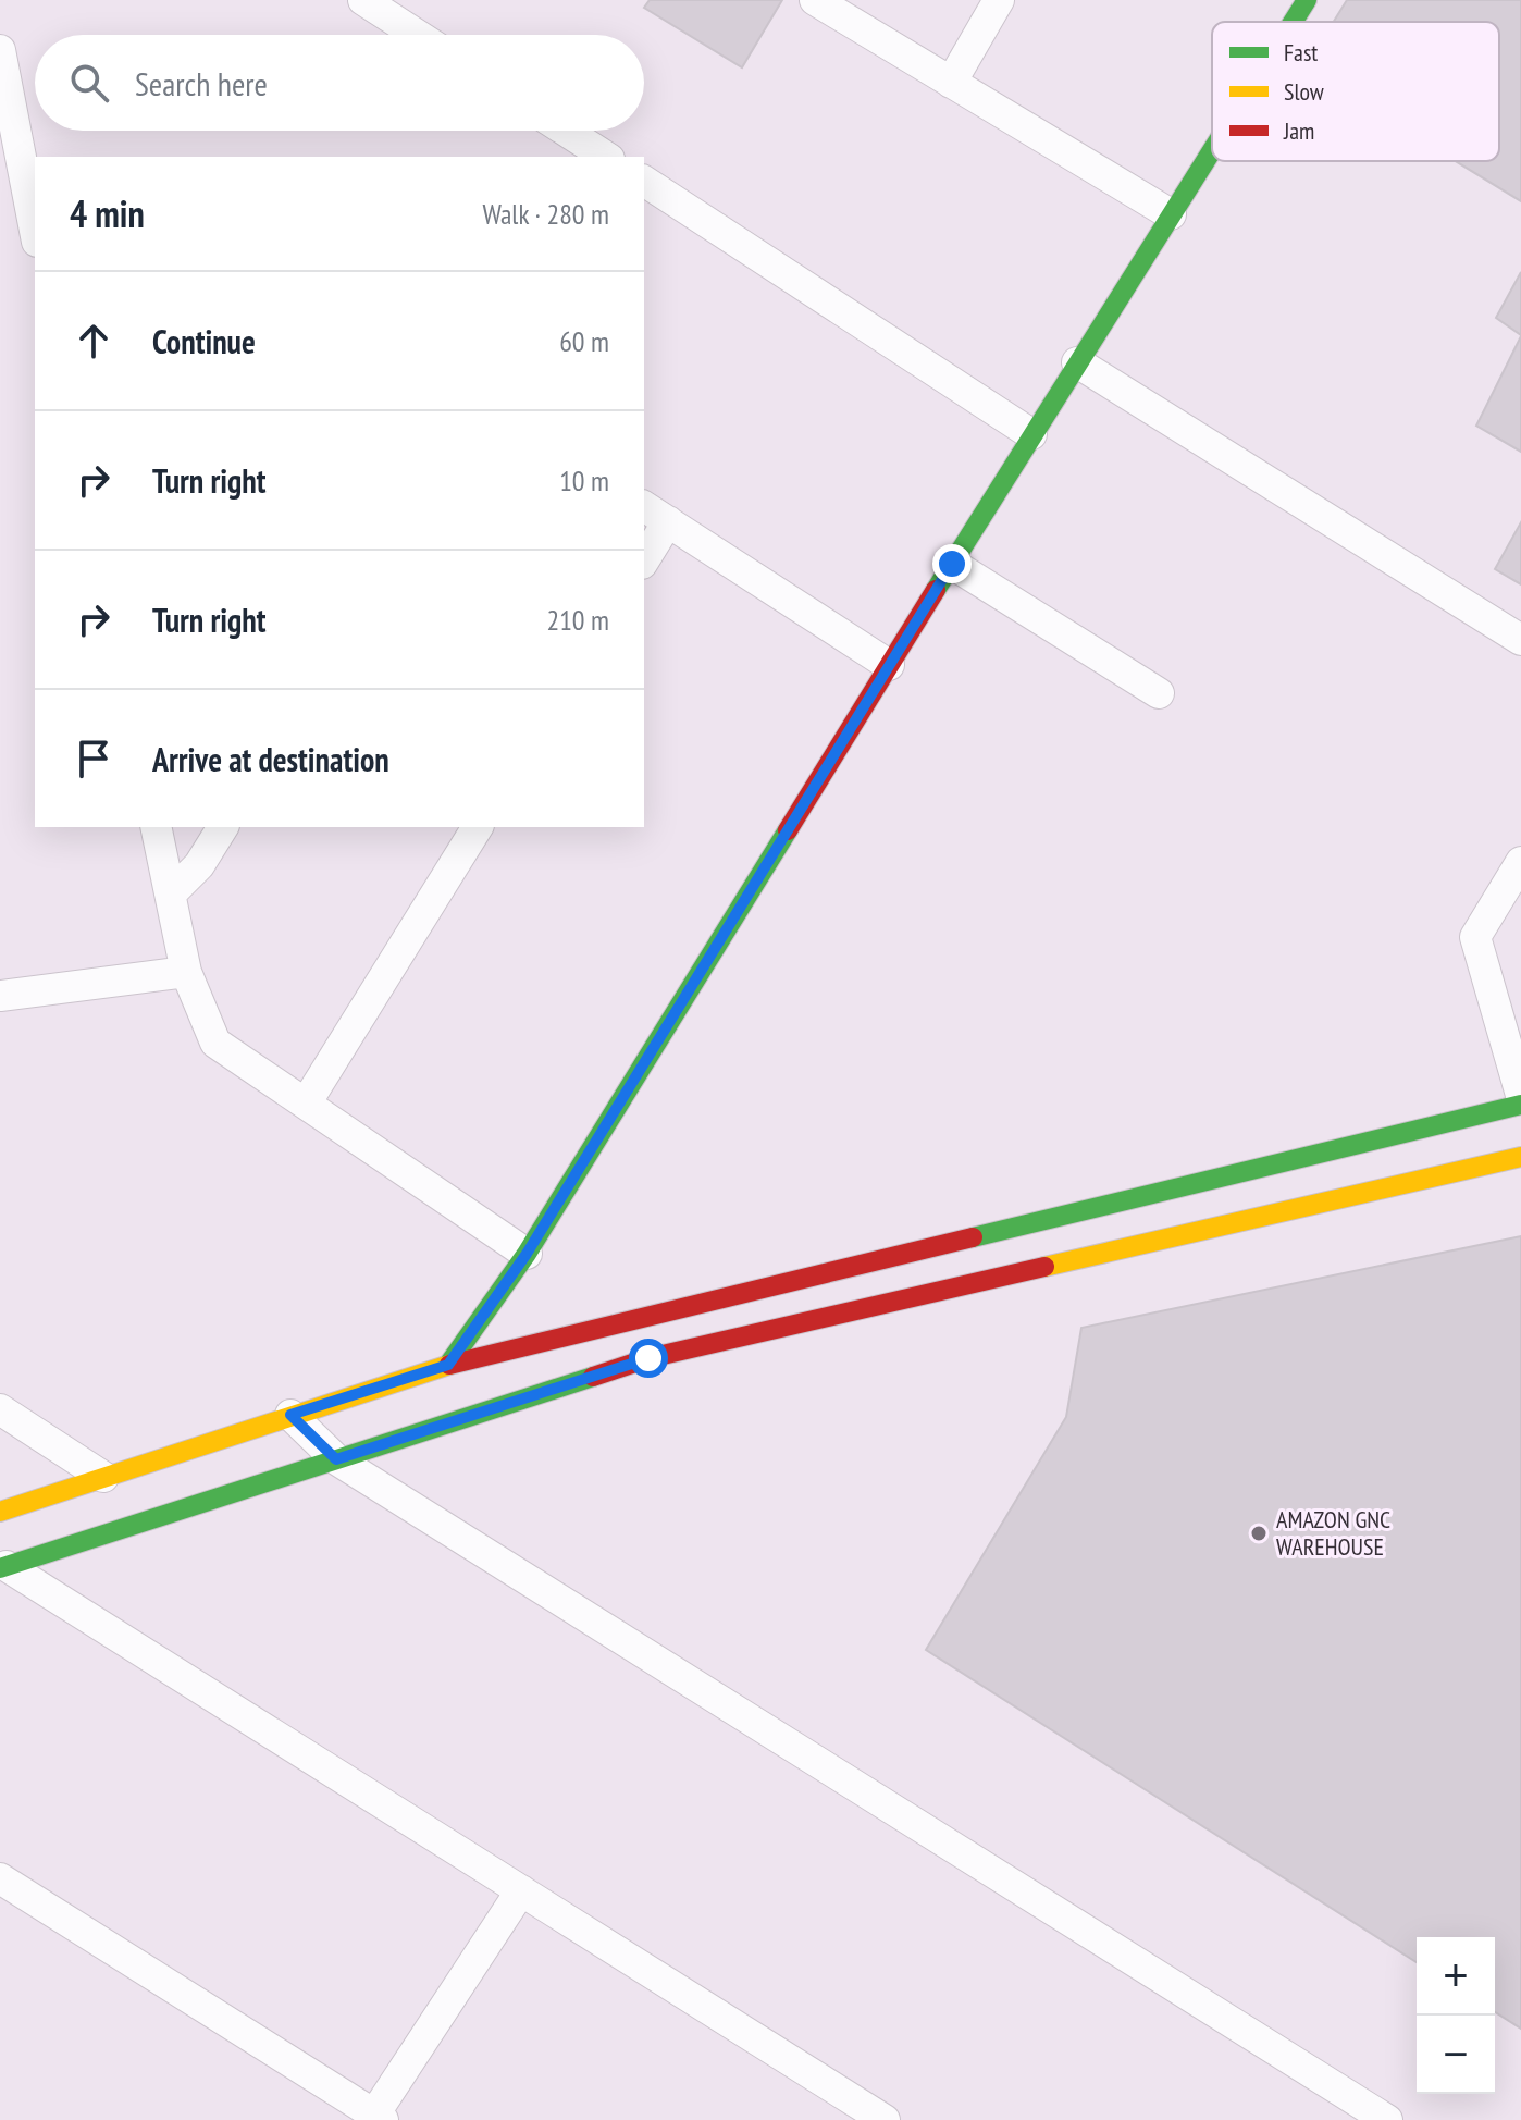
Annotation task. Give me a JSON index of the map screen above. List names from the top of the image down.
{
  "places": ["AMAZON GNC WAREHOUSE"],
  "legend": ["Fast", "Slow", "Jam"],
  "page": {
    "search": "Search here",
    "heading": ["4 min", "Walk · 280 m"],
    "list": [
      ["Continue", "60 m"],
      ["Turn right", "10 m"],
      ["Turn right", "210 m"],
      "Arrive at destination"
    ],
    "map_buttons": ["+", "−"]
  }
}
